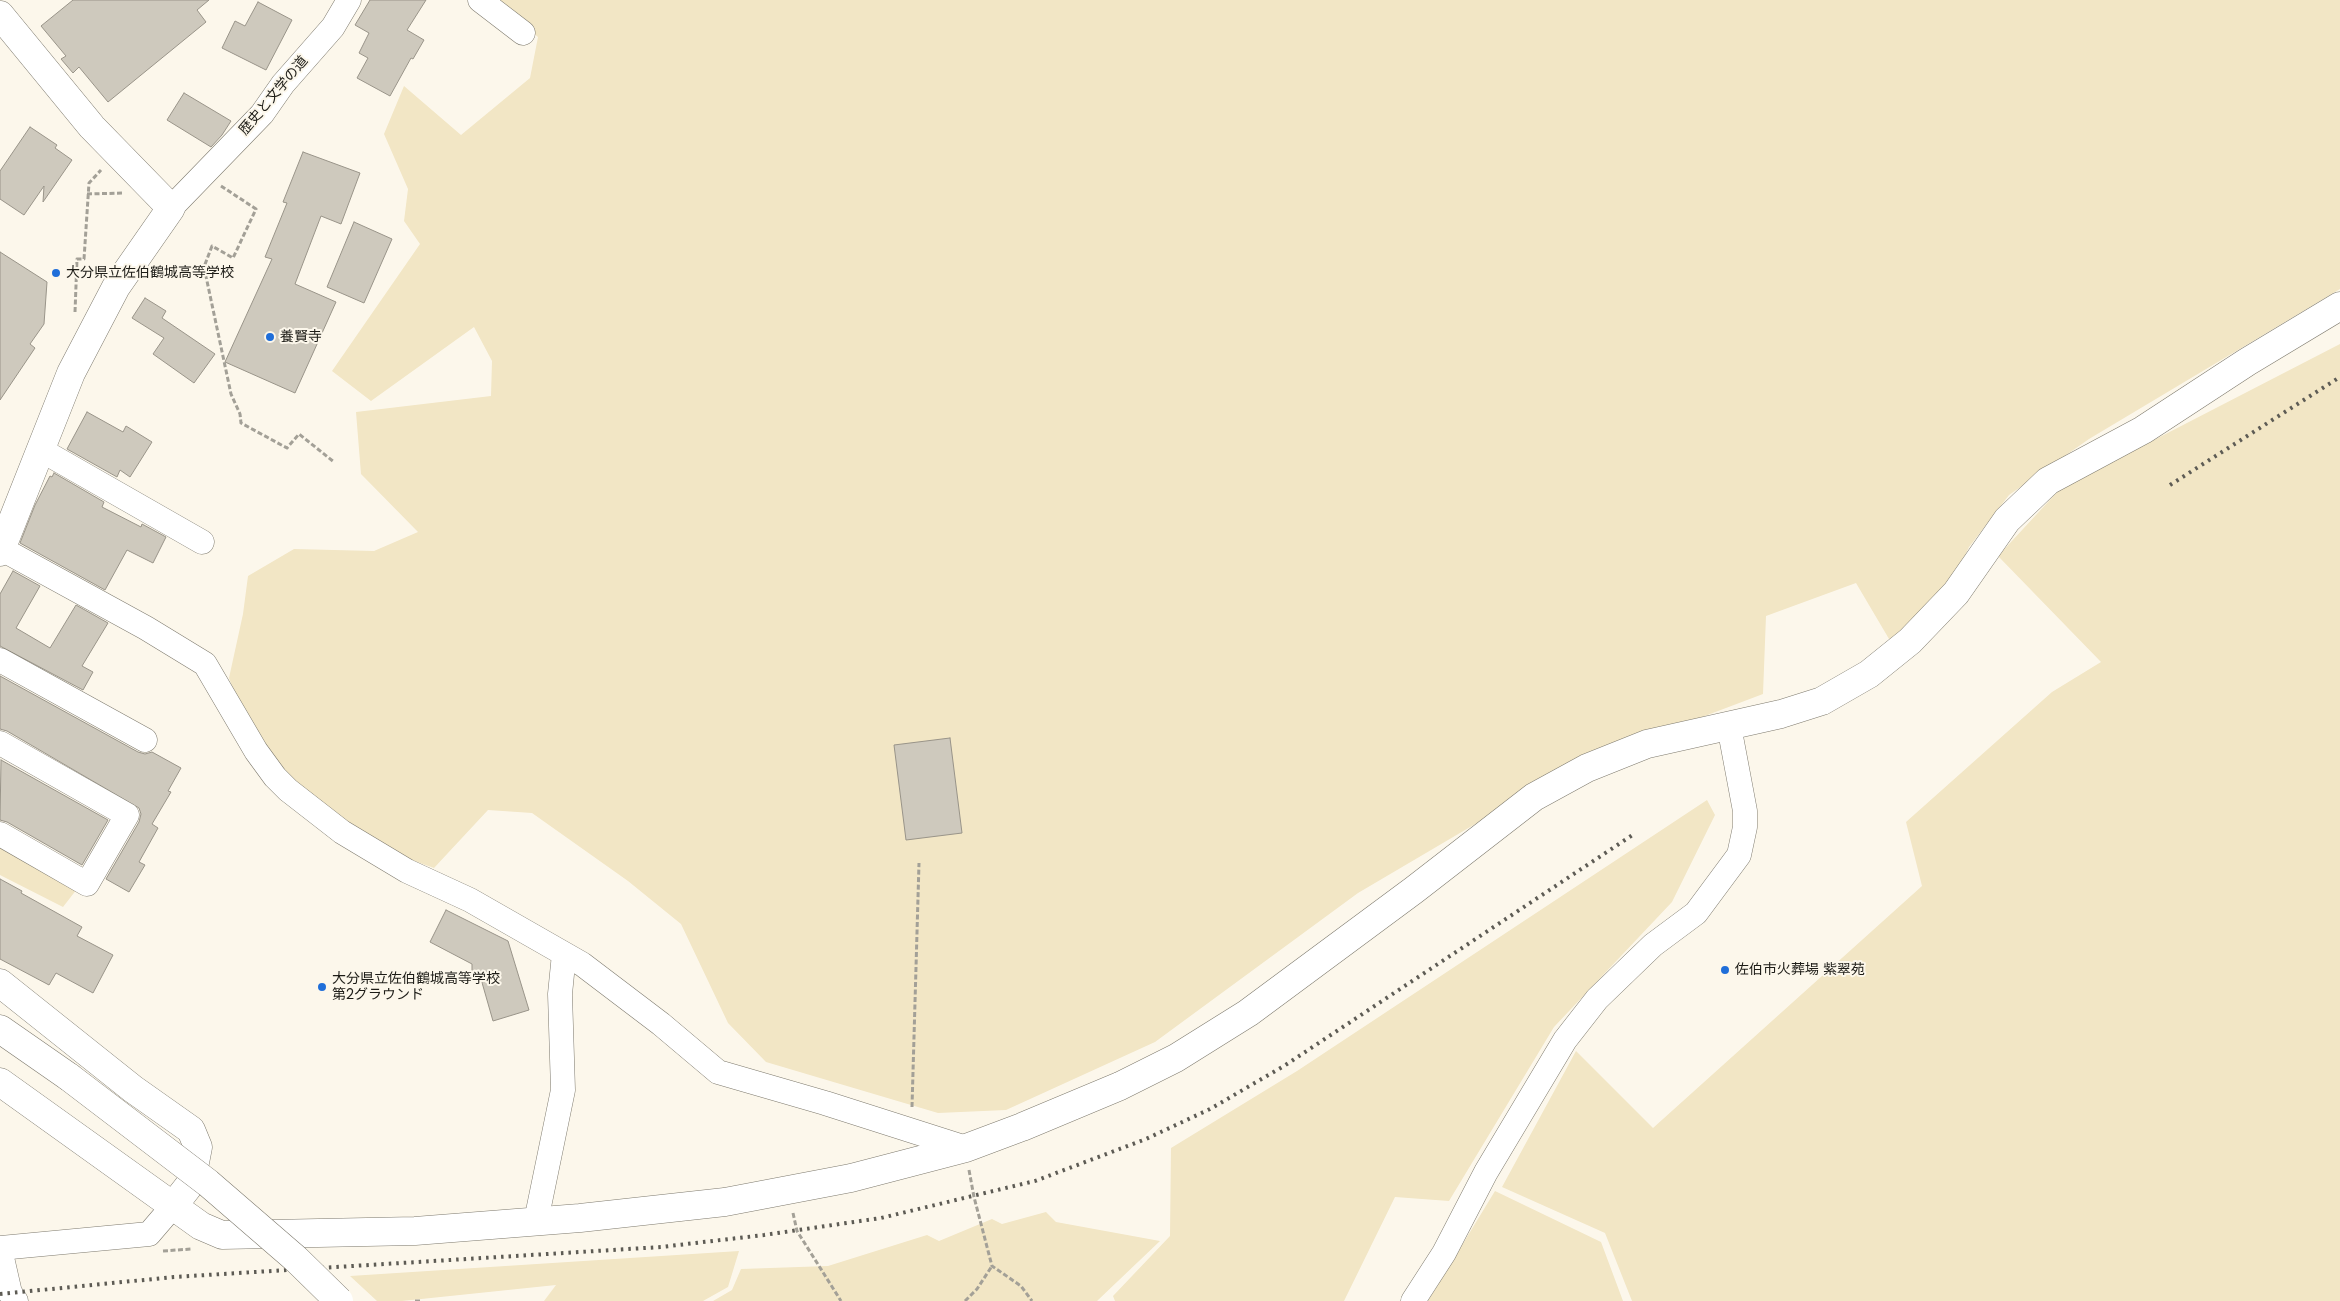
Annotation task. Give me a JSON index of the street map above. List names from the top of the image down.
{
  "streets": {
    "street": ["歴史と文学の道"]
  },
  "places": [
    "大分県立佐伯鶴城高等学校",
    "養賢寺",
    "佐伯市火葬場 紫翠苑",
    "大分県立佐伯鶴城高等学校 第2グラウンド"
  ]
}
